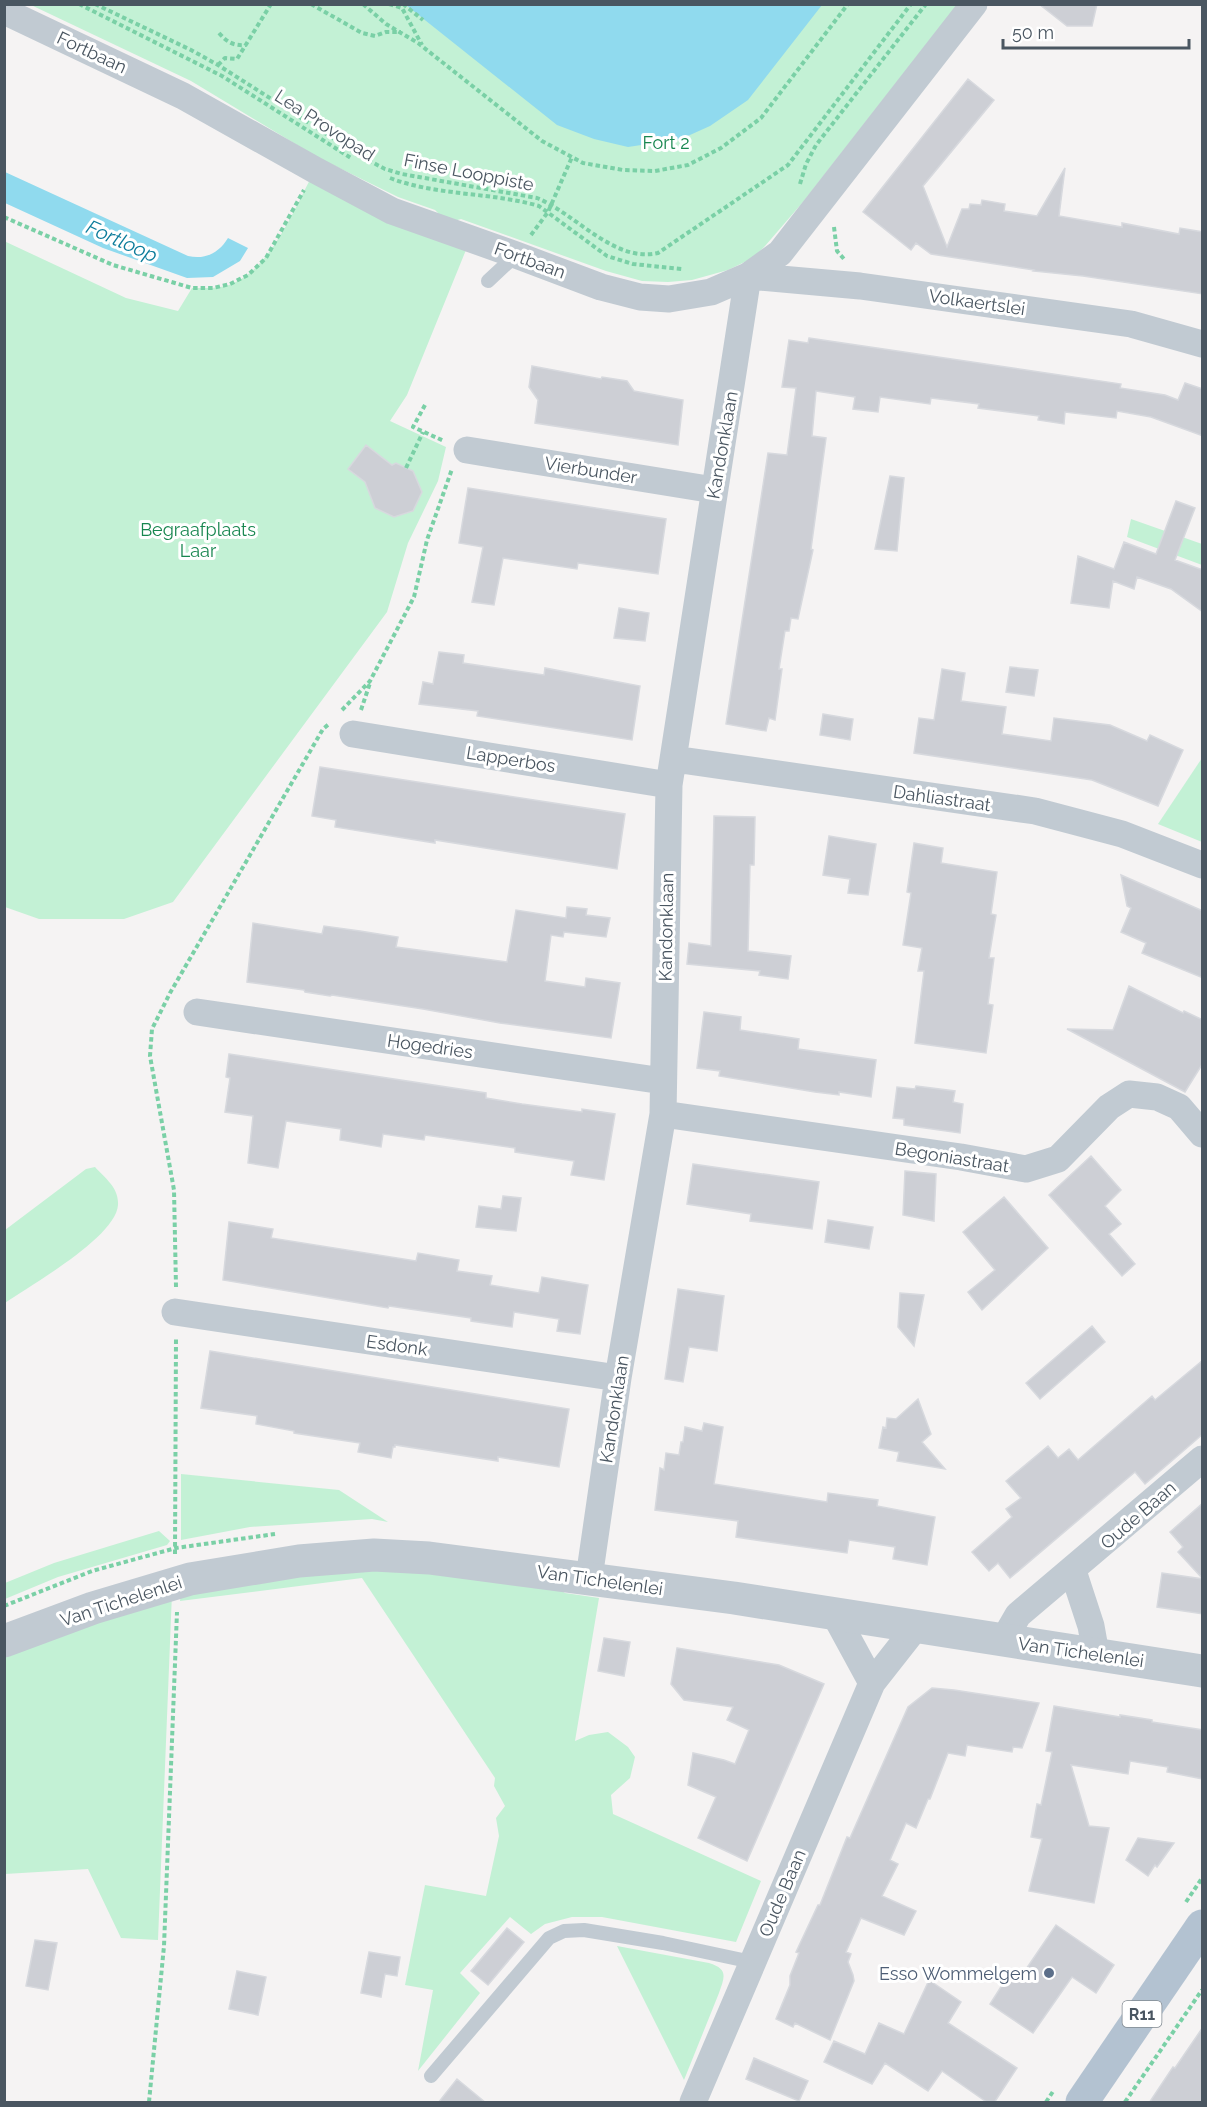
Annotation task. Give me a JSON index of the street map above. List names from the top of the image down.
{
  "streets": {
    "main road": ["R11"],
    "street": [
      "Fortbaan",
      "Volkaertslei",
      "Kandonklaan",
      "Vierbunder",
      "Lapperbos",
      "Dahliastraat",
      "Hogedries",
      "Begoniastraat",
      "Esdonk",
      "Oude Baan",
      "Van Tichelenlei"
    ],
    "path": ["Lea Provopad", "Finse Looppiste"]
  },
  "crossings": [
    ["Fortbaan", "Volkaertslei"],
    ["Fortbaan", "Kandonklaan"],
    ["Volkaertslei", "Kandonklaan"],
    ["Kandonklaan", "Vierbunder"],
    ["Kandonklaan", "Lapperbos"],
    ["Kandonklaan", "Dahliastraat"],
    ["Kandonklaan", "Hogedries"],
    ["Kandonklaan", "Begoniastraat"],
    ["Kandonklaan", "Esdonk"],
    ["Kandonklaan", "Van Tichelenlei"],
    ["Lapperbos", "Dahliastraat"],
    ["Oude Baan", "Van Tichelenlei"]
  ],
  "water": ["Fortloop"],
  "parks": ["Fort 2", "Begraafplaats Laar"],
  "places": ["Esso Wommelgem"],
  "scale_bar": "50 m"
}
